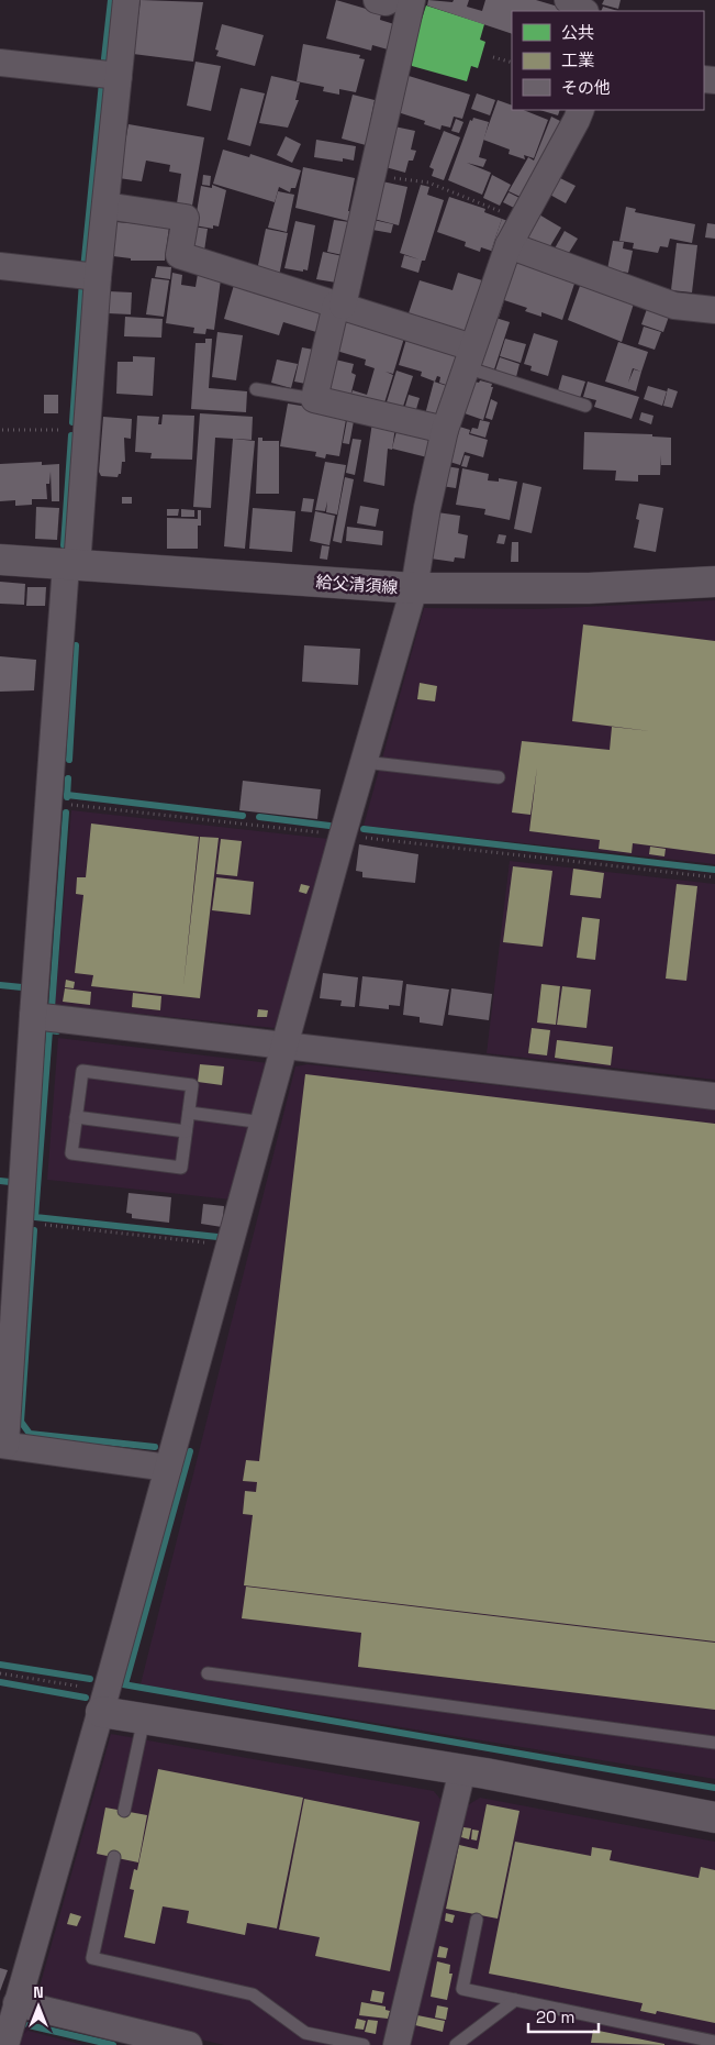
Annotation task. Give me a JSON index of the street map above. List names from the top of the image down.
{
  "streets": {
    "main road": ["給父清須線"]
  },
  "legend": ["公共", "工業", "その他"],
  "scale_bar": "20 m",
  "north": "top"
}
